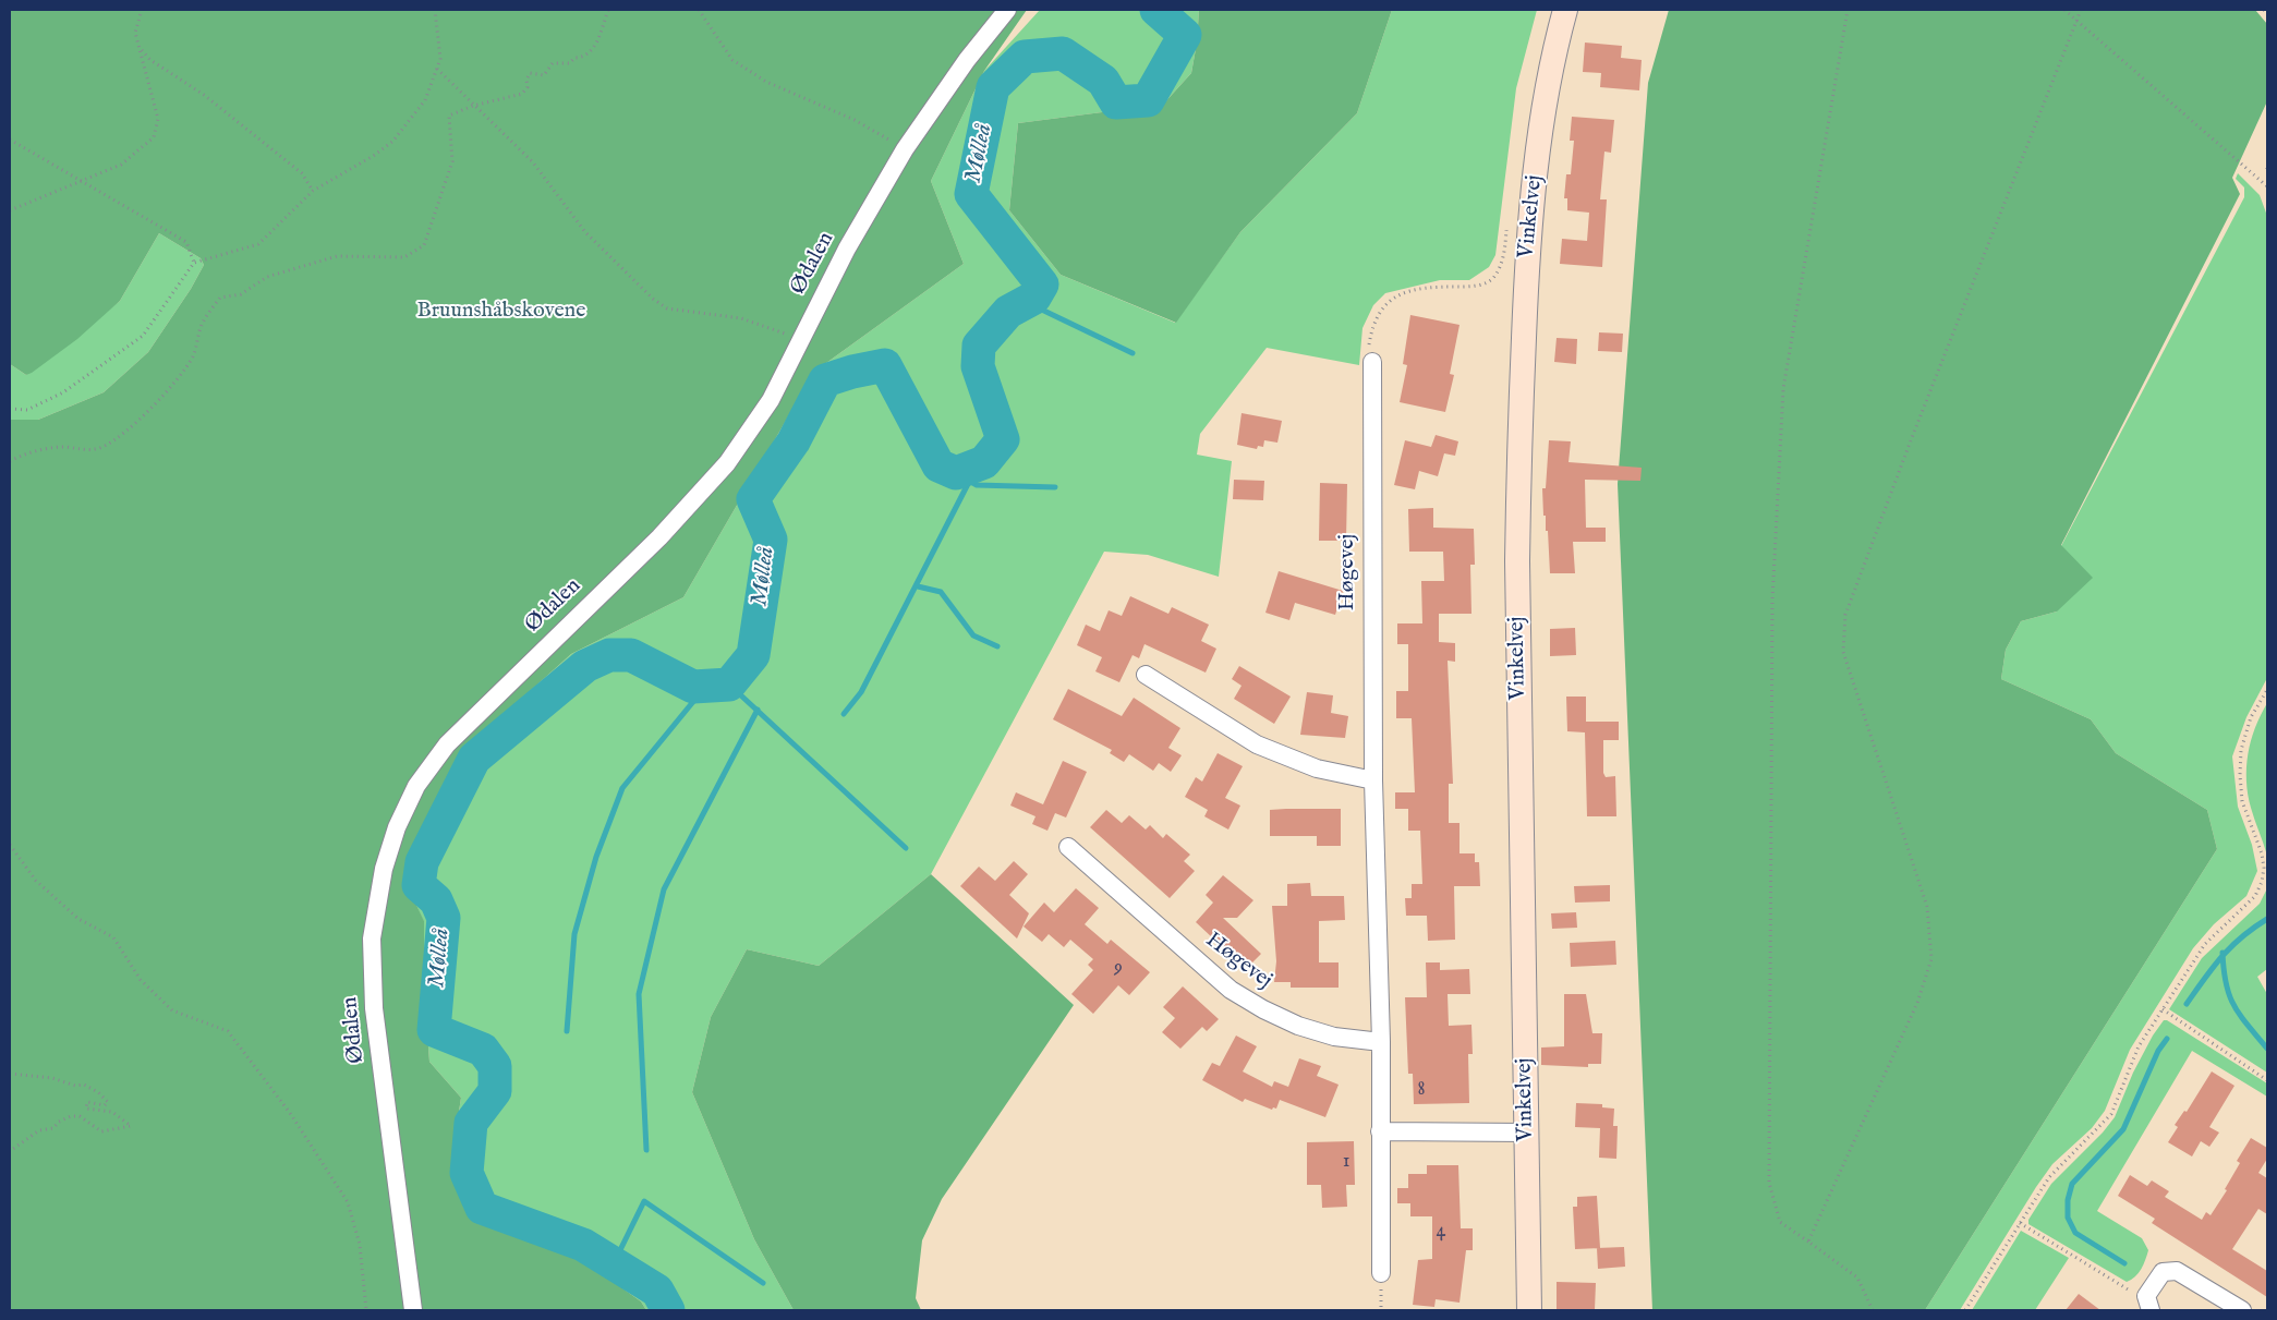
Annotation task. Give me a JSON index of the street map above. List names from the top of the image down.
{
  "streets": {
    "street": ["Vinkelvej", "Ødalen", "Høgevej"]
  },
  "water": ["Mølleå"],
  "parks": ["Bruunshåbskovene"],
  "house_numbers": [
    "9",
    "8",
    "1",
    "4"
  ]
}
